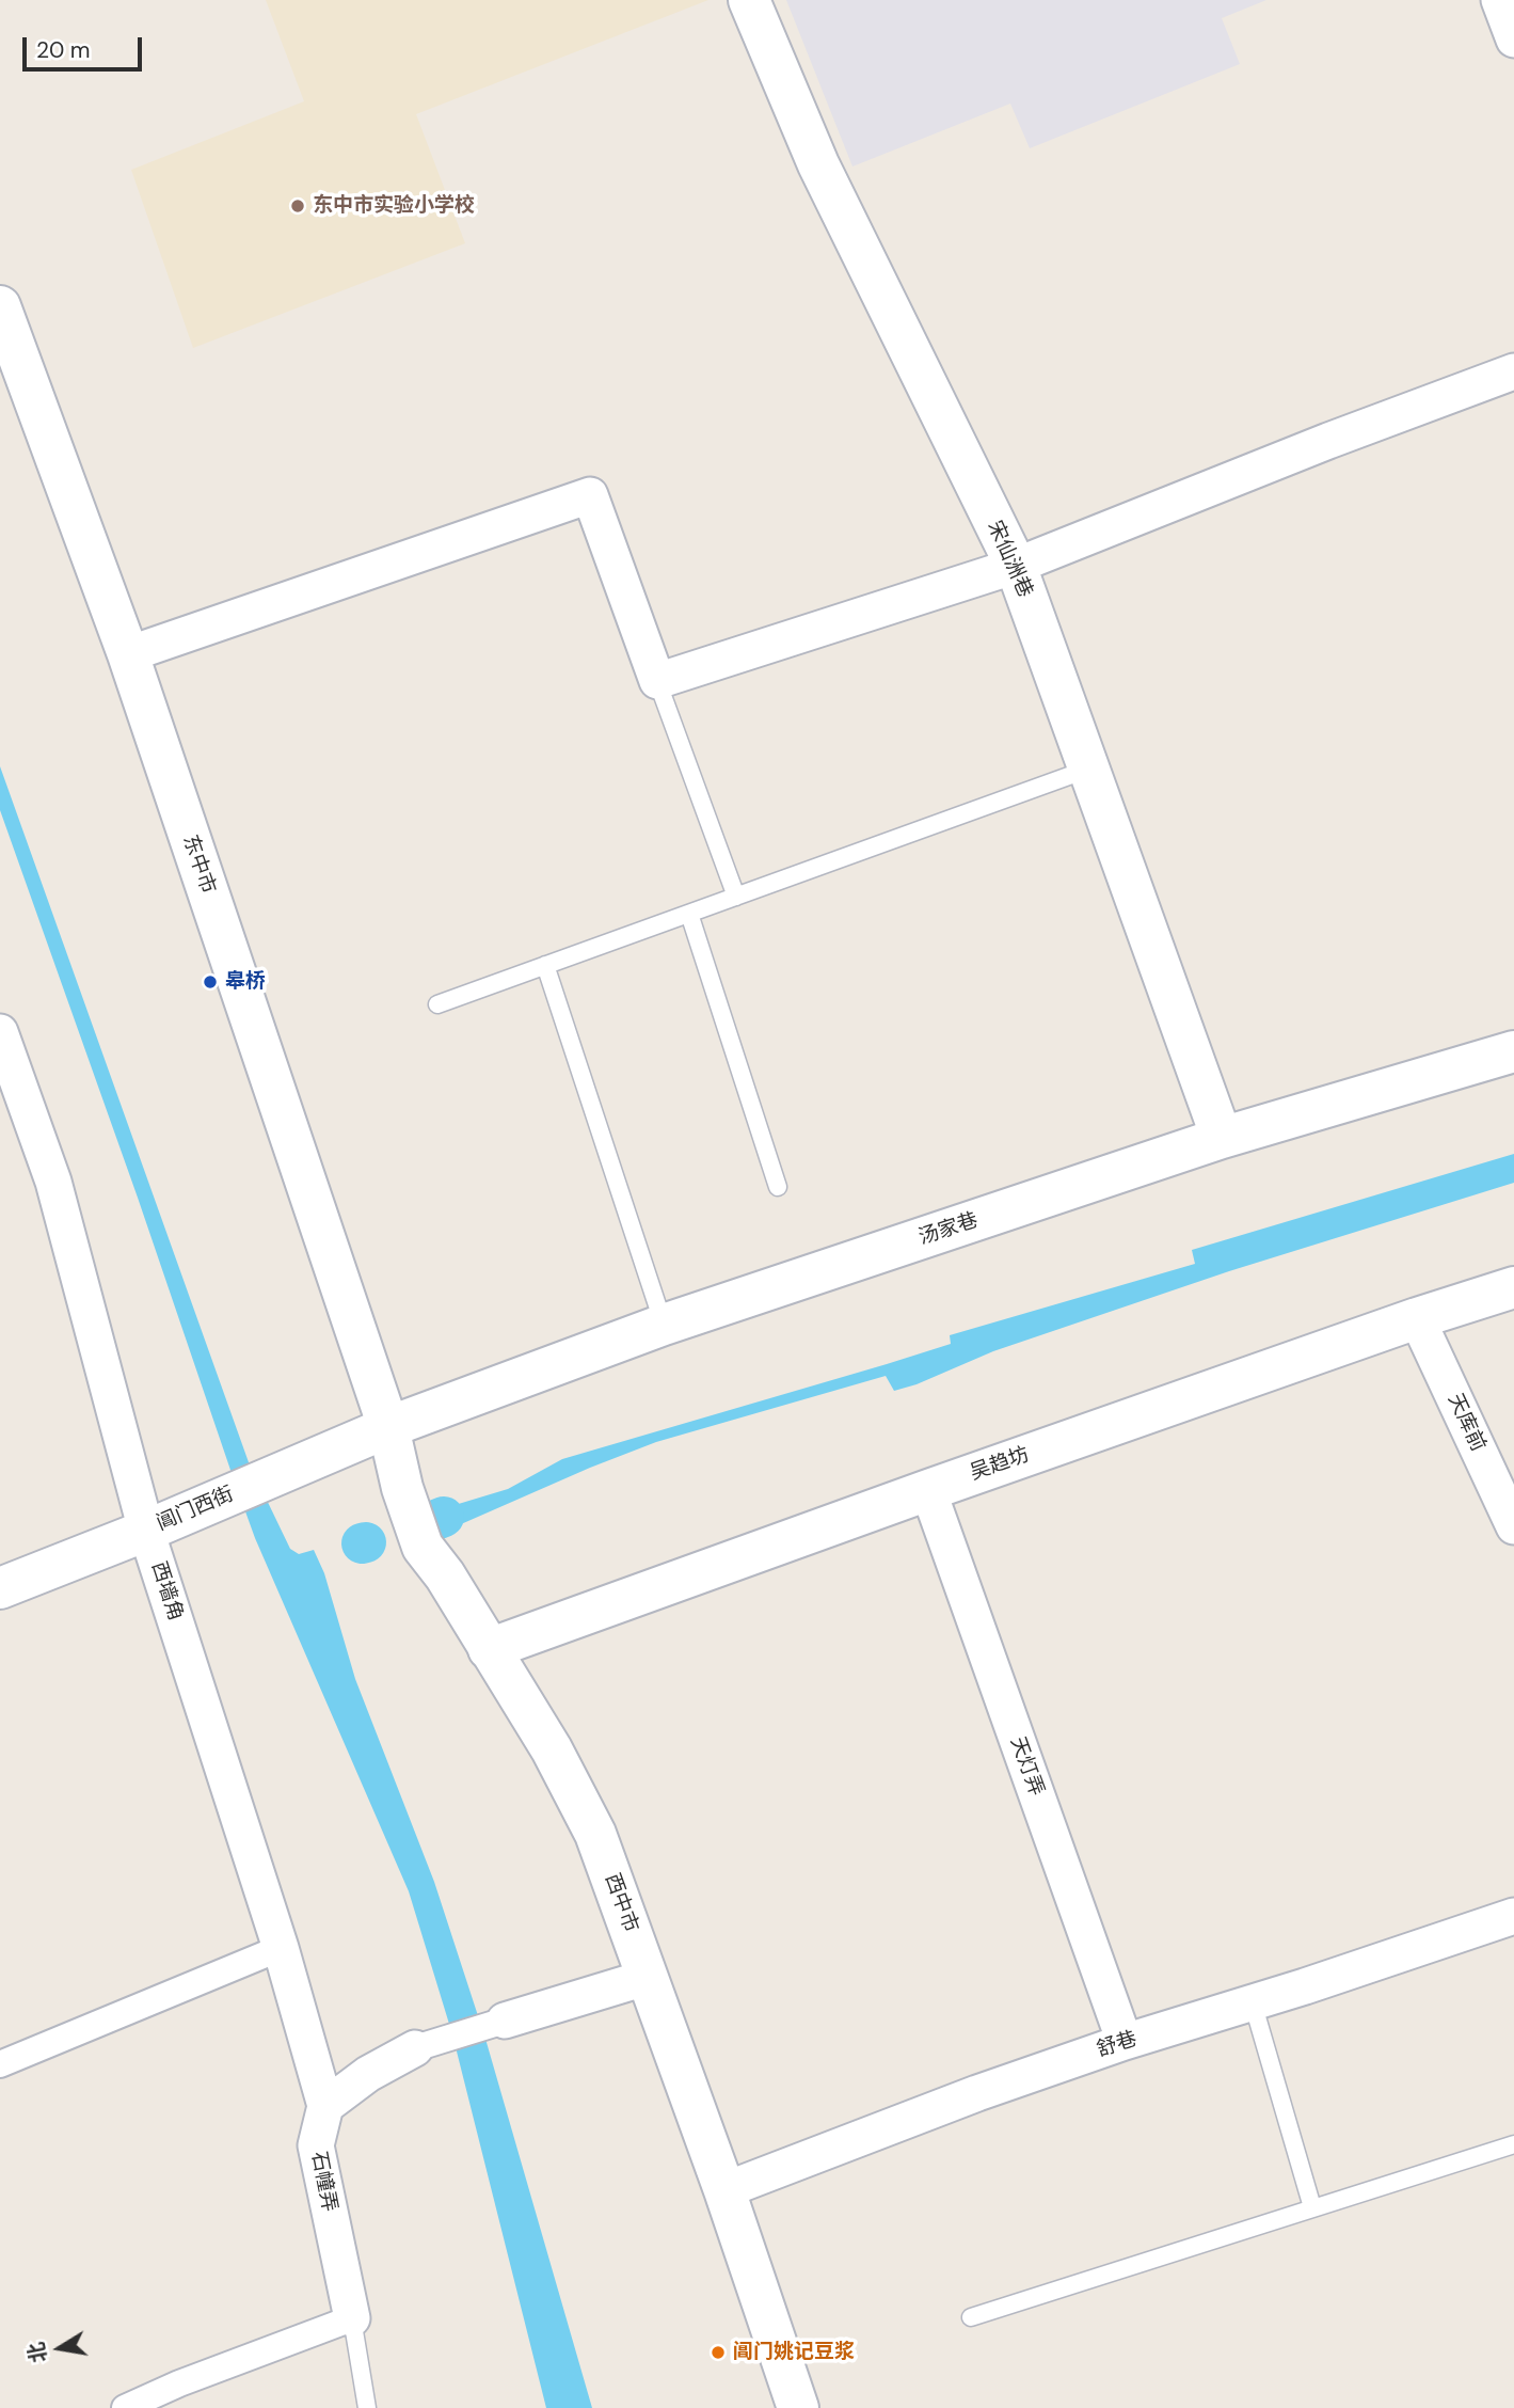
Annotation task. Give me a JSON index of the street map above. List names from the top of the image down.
{
  "streets": {
    "street": [
      "宋仙洲巷",
      "东中市",
      "汤家巷",
      "天库前",
      "吴趋坊",
      "阊门西街",
      "西墙角",
      "天灯弄",
      "西中市",
      "舒巷",
      "石幢弄"
    ]
  },
  "crossings": [
    ["宋仙洲巷", "汤家巷"],
    ["东中市", "汤家巷"],
    ["东中市", "阊门西街"],
    ["东中市", "西中市"],
    ["汤家巷", "阊门西街"],
    ["汤家巷", "西中市"],
    ["天库前", "吴趋坊"],
    ["吴趋坊", "天灯弄"],
    ["吴趋坊", "西中市"],
    ["阊门西街", "西墙角"],
    ["阊门西街", "西中市"],
    ["西墙角", "石幢弄"],
    ["天灯弄", "舒巷"],
    ["西中市", "舒巷"]
  ],
  "places": ["东中市实验小学校", "皋桥", "阊门姚记豆浆"],
  "scale_bar": "20 m",
  "north": "left"
}
